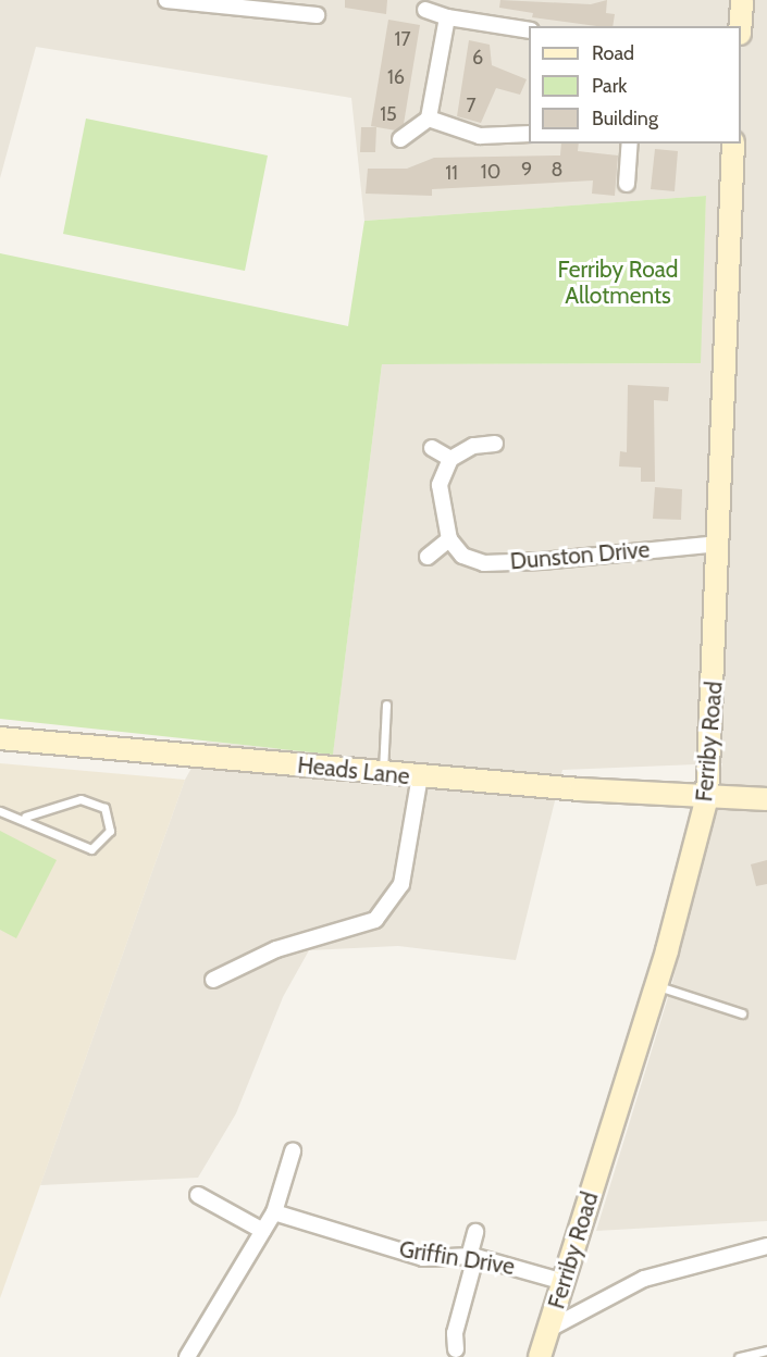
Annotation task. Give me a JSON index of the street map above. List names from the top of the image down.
{
  "streets": {
    "street": [
      "Dunston Drive",
      "Ferriby Road",
      "Heads Lane",
      "Griffin Drive"
    ]
  },
  "crossings": [
    ["Dunston Drive", "Ferriby Road"],
    ["Ferriby Road", "Heads Lane"],
    ["Ferriby Road", "Griffin Drive"]
  ],
  "parks": ["Ferriby Road Allotments"],
  "house_numbers": [
    "17",
    "6",
    "16",
    "7",
    "15",
    "9",
    "8",
    "10",
    "11"
  ],
  "legend": ["Road", "Park", "Building"]
}
